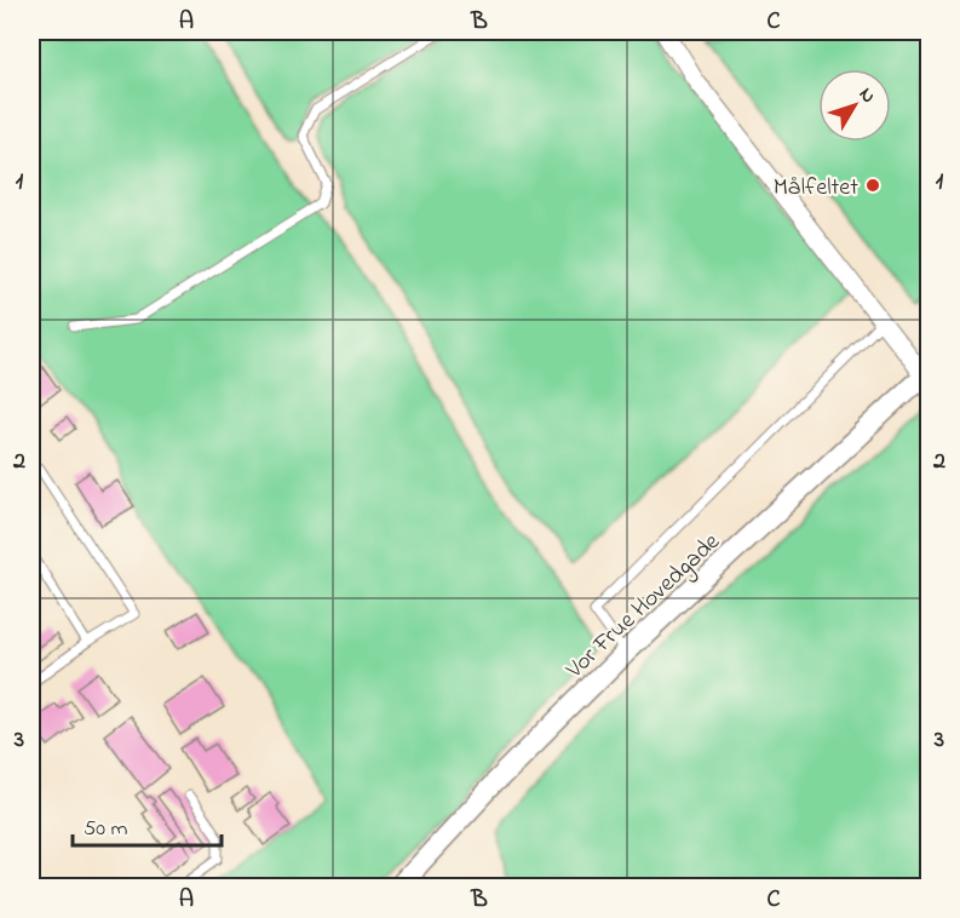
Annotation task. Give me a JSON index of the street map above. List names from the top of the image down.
{
  "streets": {
    "street": ["Vor Frue Hovedgade"]
  },
  "places": ["Målfeltet"],
  "scale_bar": "50 m",
  "north": "top right",
  "grid": {
    "columns": ["A", "B", "C"],
    "rows": ["1", "2", "3"]
  }
}
